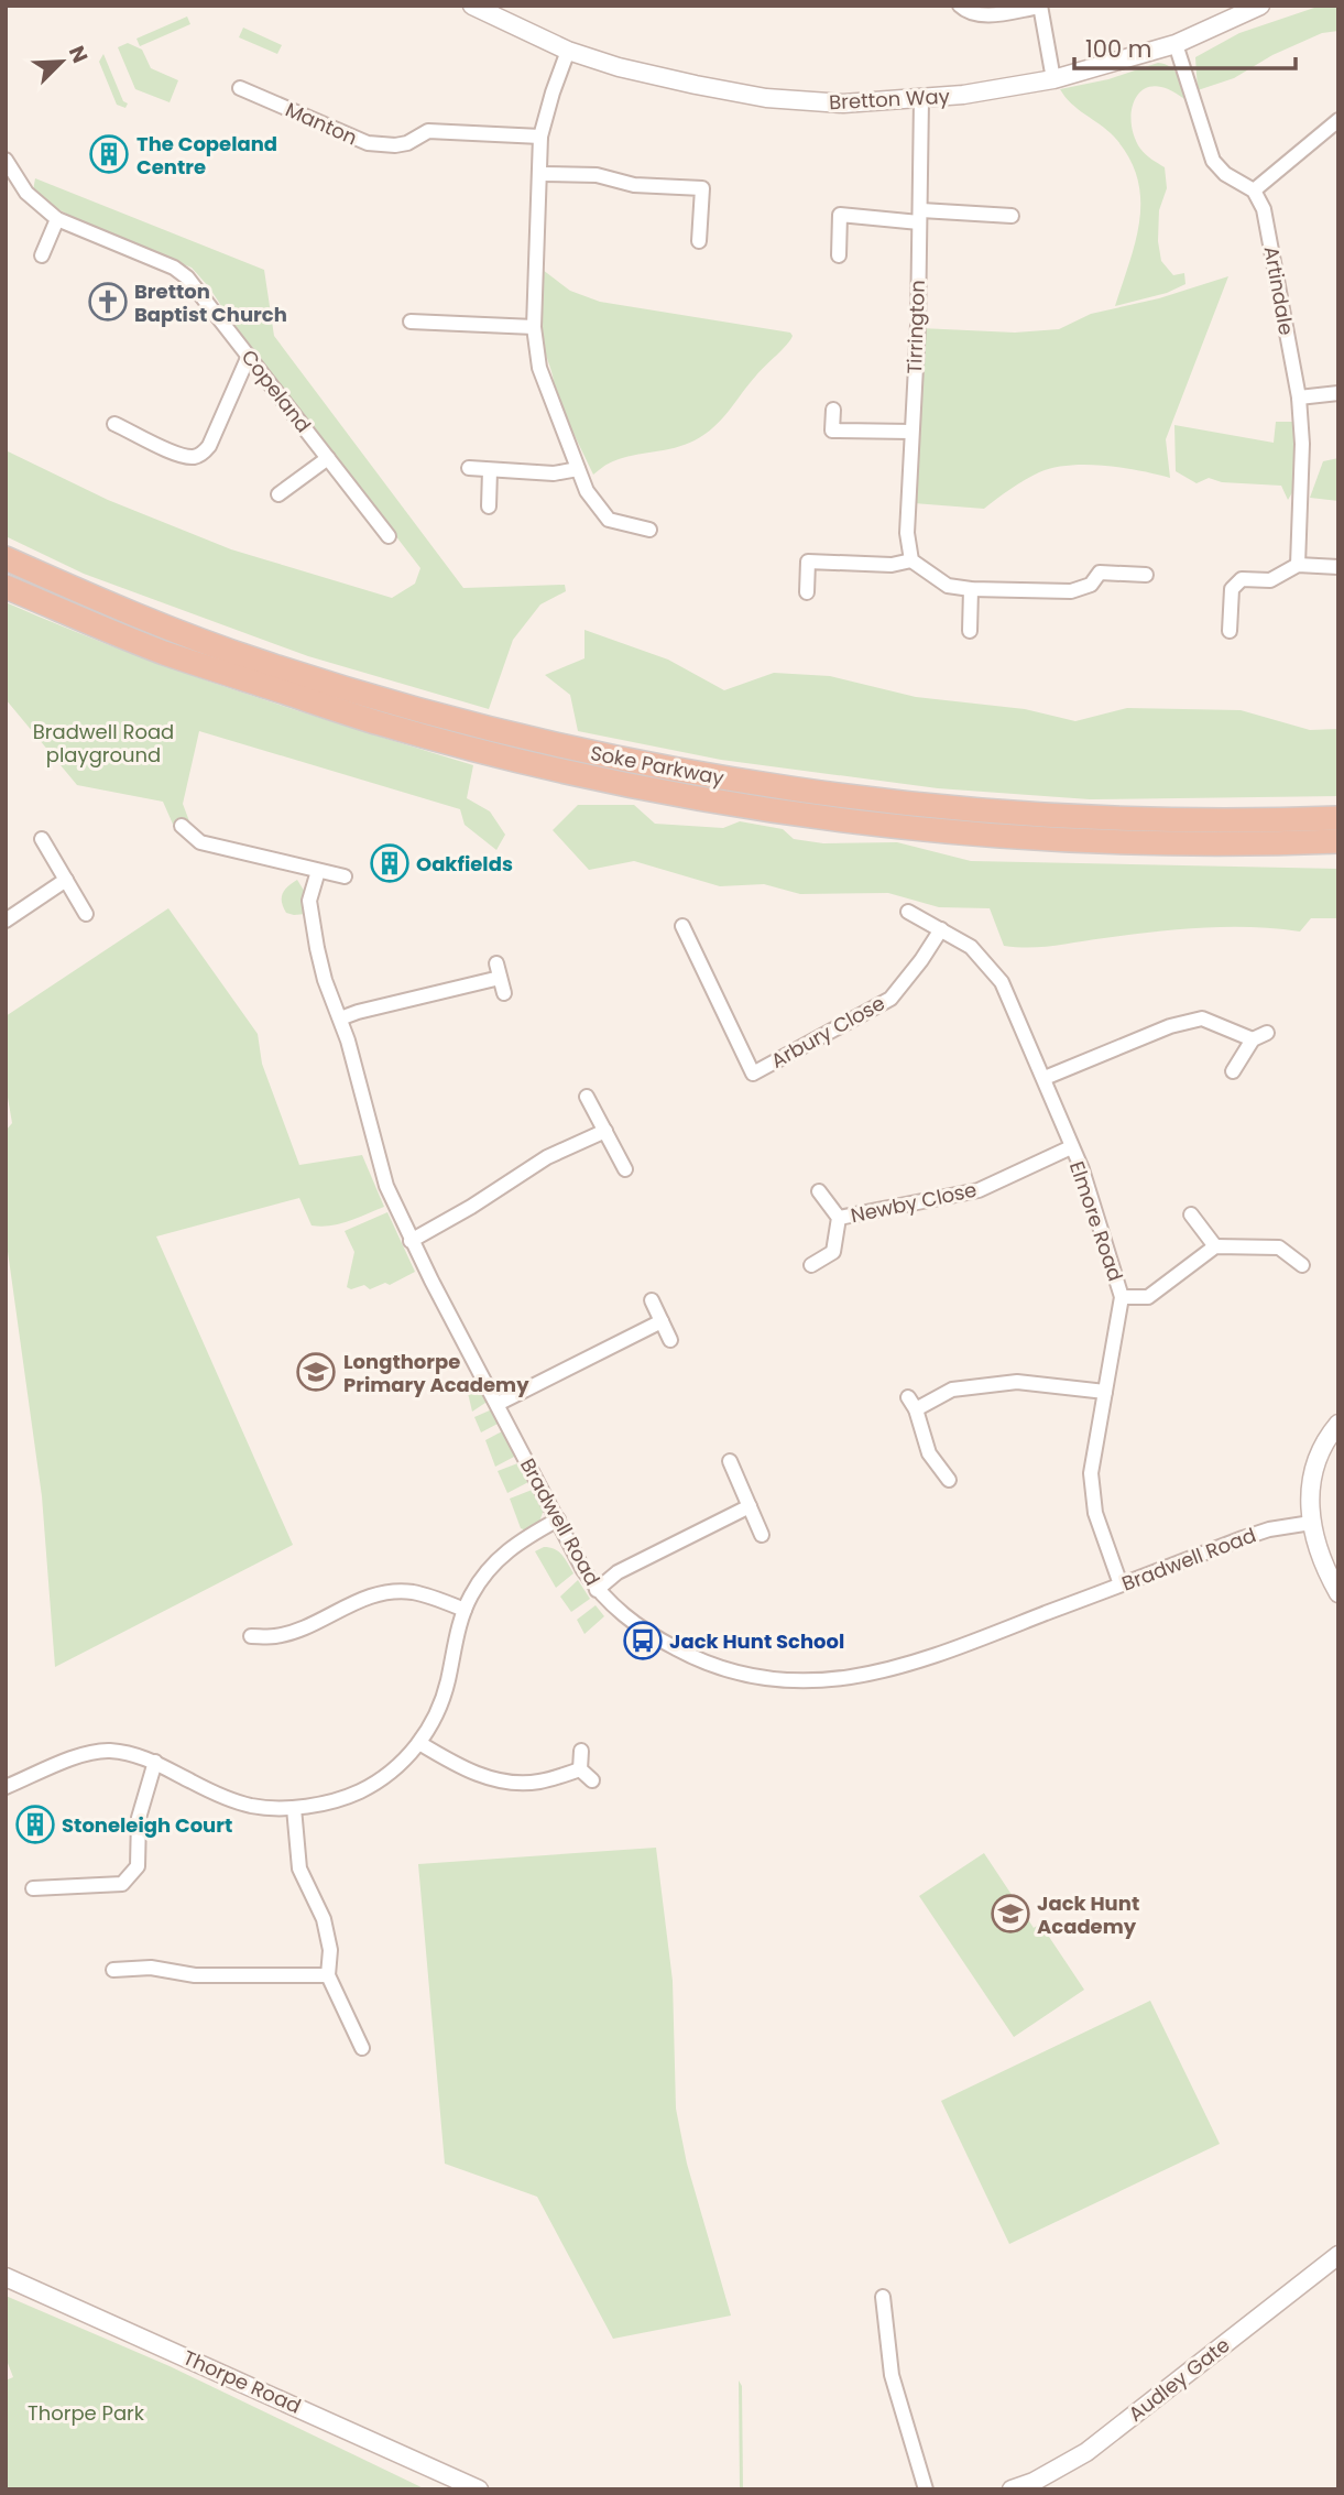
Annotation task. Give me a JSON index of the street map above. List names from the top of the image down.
{
  "streets": {
    "highway": ["Soke Parkway"],
    "street": [
      "Bretton Way",
      "Manton",
      "Artindale",
      "Tirrington",
      "Copeland",
      "Arbury Close",
      "Newby Close",
      "Elmore Road",
      "Bradwell Road",
      "Audley Gate",
      "Thorpe Road"
    ]
  },
  "crossings": [
    ["Bretton Way", "Tirrington"],
    ["Arbury Close", "Elmore Road"],
    ["Newby Close", "Elmore Road"],
    ["Elmore Road", "Bradwell Road"]
  ],
  "parks": ["Bradwell Road playground", "Thorpe Park"],
  "places": {
    "building": ["The Copeland Centre", "Oakfields", "Stoneleigh Court"],
    "church": ["Bretton Baptist Church"],
    "school or university": ["Longthorpe Primary Academy", "Jack Hunt Academy"],
    "bus stop": ["Jack Hunt School"]
  },
  "scale_bar": "100 m",
  "north": "top right"
}
